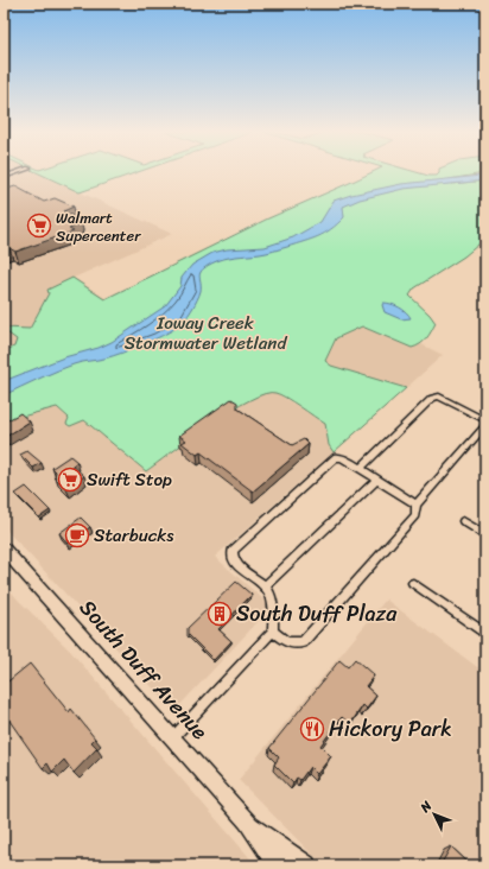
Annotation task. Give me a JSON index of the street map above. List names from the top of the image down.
{
  "streets": {
    "main road": ["South Duff Avenue"]
  },
  "parks": ["Ioway Creek Stormwater Wetland"],
  "places": {
    "supermarket": ["Walmart Supercenter", "Swift Stop"],
    "cafe": ["Starbucks"],
    "building": ["South Duff Plaza"],
    "restaurant": ["Hickory Park"]
  },
  "north": "top left"
}
